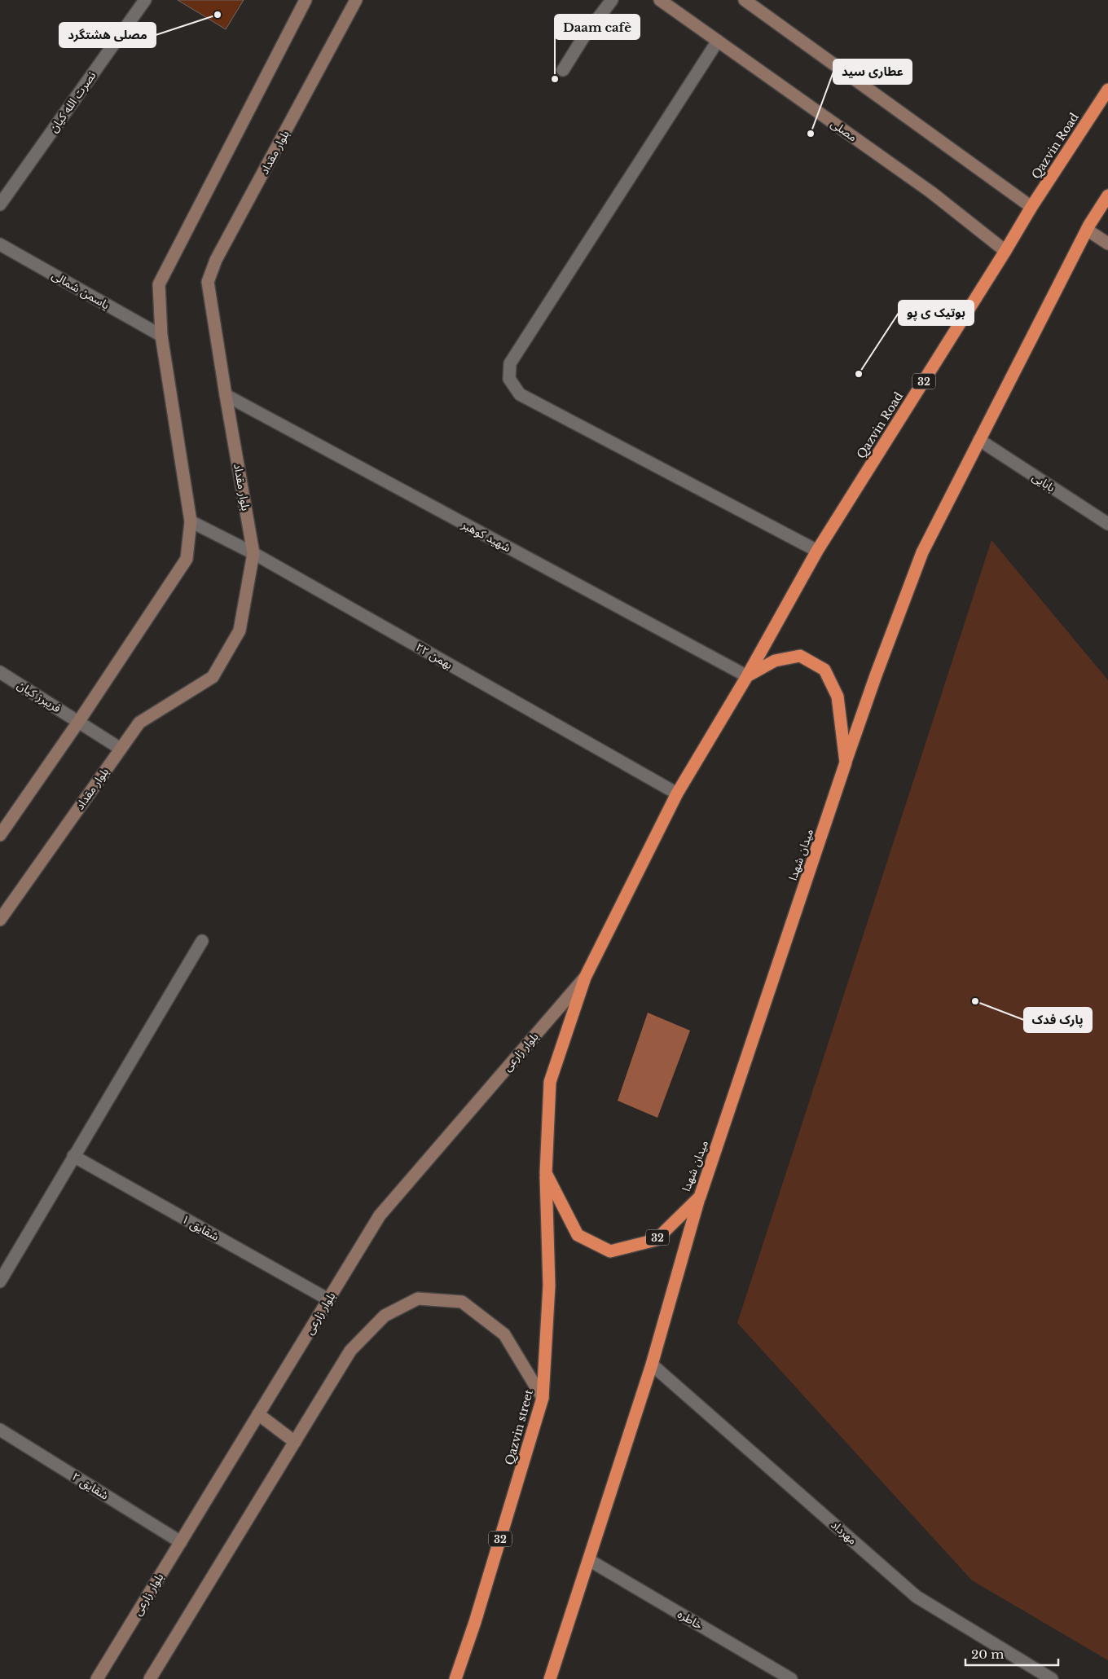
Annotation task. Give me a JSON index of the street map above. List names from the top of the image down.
{
  "streets": {
    "highway": [
      "Qazvin Road",
      "32",
      "میدان شهدا",
      "Qazvin street"
    ],
    "street": [
      "نصرت الله کیان",
      "مصلی",
      "بلوار مقداد",
      "یاسمن شمالی",
      "بابایی",
      "شهید کوهبر",
      "۲۲ بهمن",
      "فریبرز کیان",
      "بلوار زارعی",
      "شقایق ۱",
      "شقایق ۲",
      "مهرداد",
      "خاطره"
    ]
  },
  "crossings": [
    ["مصلی", "Qazvin Road"],
    ["Qazvin Road", "شهید کوهبر"],
    ["Qazvin Road", "میدان شهدا"],
    ["بلوار مقداد", "شهید کوهبر"],
    ["بلوار مقداد", "۲۲ بهمن"],
    ["بلوار مقداد", "فریبرز کیان"],
    ["32", "بابایی"],
    ["32", "میدان شهدا"],
    ["32", "مهرداد"],
    ["32", "خاطره"],
    ["شهید کوهبر", "میدان شهدا"],
    ["۲۲ بهمن", "میدان شهدا"],
    ["میدان شهدا", "بلوار زارعی"],
    ["میدان شهدا", "Qazvin street"],
    ["بلوار زارعی", "شقایق ۱"],
    ["بلوار زارعی", "شقایق ۲"]
  ],
  "places": [
    "مصلی هشتگرد",
    "Daam cafè",
    "عطاری سید",
    "بوتیک ی پو",
    "پارک فدک"
  ],
  "scale_bar": "20 m"
}
